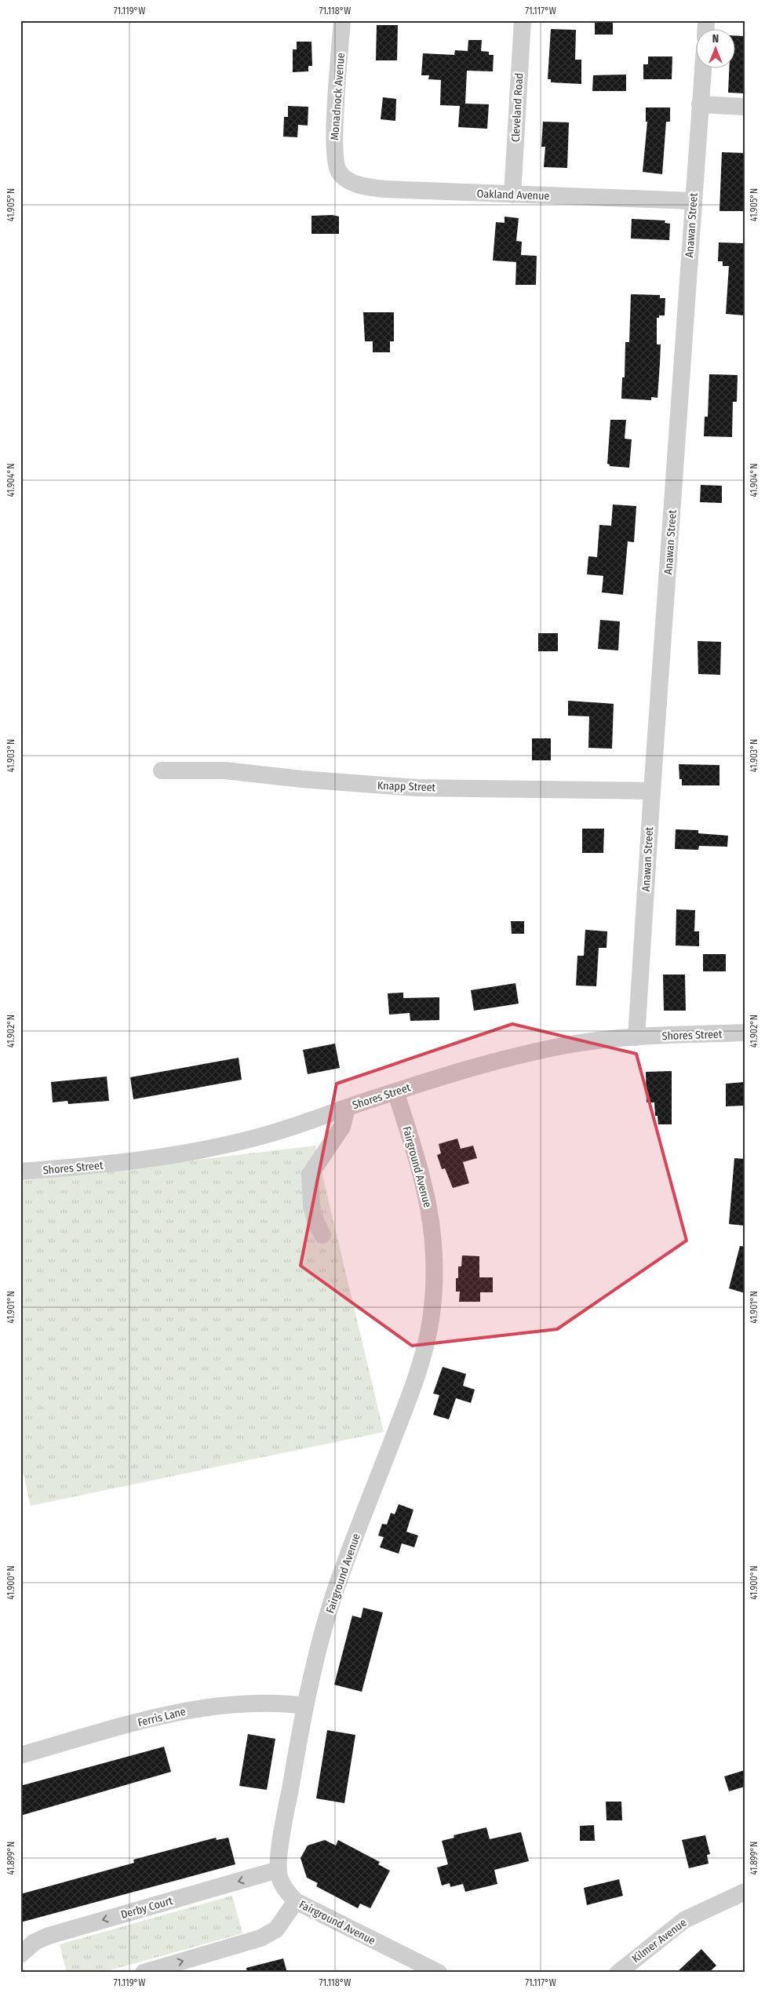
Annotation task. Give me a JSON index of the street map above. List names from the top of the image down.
{
  "streets": {
    "street": [
      "Monadnock Avenue",
      "Cleveland Road",
      "Oakland Avenue",
      "Anawan Street",
      "Knapp Street",
      "Shores Street",
      "Fairground Avenue",
      "Ferris Lane",
      "Derby Court",
      "Kilmer Avenue"
    ]
  },
  "crossings": [
    ["Monadnock Avenue", "Oakland Avenue"],
    ["Cleveland Road", "Oakland Avenue"],
    ["Oakland Avenue", "Anawan Street"],
    ["Anawan Street", "Knapp Street"],
    ["Anawan Street", "Shores Street"],
    ["Shores Street", "Fairground Avenue"],
    ["Fairground Avenue", "Ferris Lane"],
    ["Fairground Avenue", "Derby Court"]
  ],
  "north": "top",
  "coordinates": [
    "71.119°W",
    "71.118°W",
    "71.117°W",
    "41.905°N",
    "41.904°N",
    "41.903°N",
    "41.902°N",
    "41.901°N",
    "41.900°N",
    "41.899°N"
  ]
}
